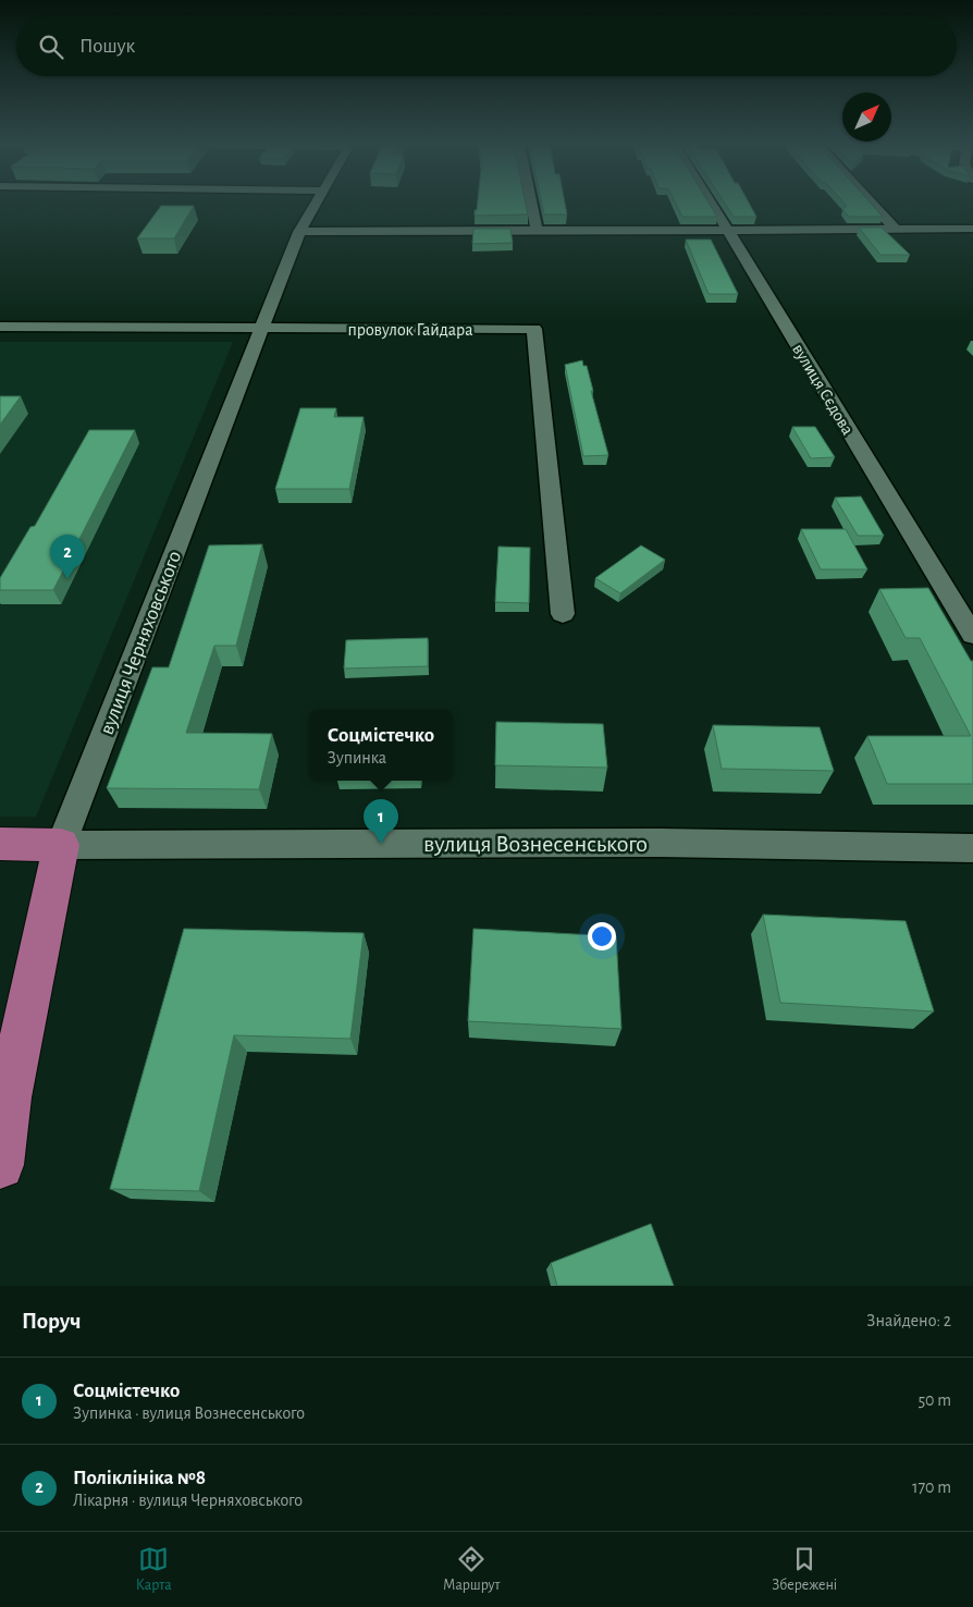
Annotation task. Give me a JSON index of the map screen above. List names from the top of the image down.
{
  "streets": {
    "main road": ["вулиця Черняховського", "вулиця Вознесенського"],
    "street": ["провулок Гайдара", "вулиця Сєдова"]
  },
  "crossings": [
    ["провулок Гайдара", "вулиця Черняховського"],
    ["вулиця Черняховського", "вулиця Вознесенського"]
  ],
  "north": "top right",
  "page": {
    "search": "Пошук",
    "pins": ["2", "1"],
    "popup": ["Соцмістечко", "Зупинка"],
    "heading": ["Поруч", "Знайдено: 2"],
    "list": [
      {
        "mark": "1",
        "name": "Соцмістечко",
        "note": "Зупинка · вулиця Вознесенського",
        "value": "50 m"
      },
      {
        "mark": "2",
        "name": "Поліклініка №8",
        "note": "Лікарня · вулиця Черняховського",
        "value": "170 m"
      }
    ],
    "nav": ["Карта", "Маршрут", "Збережені"]
  }
}
